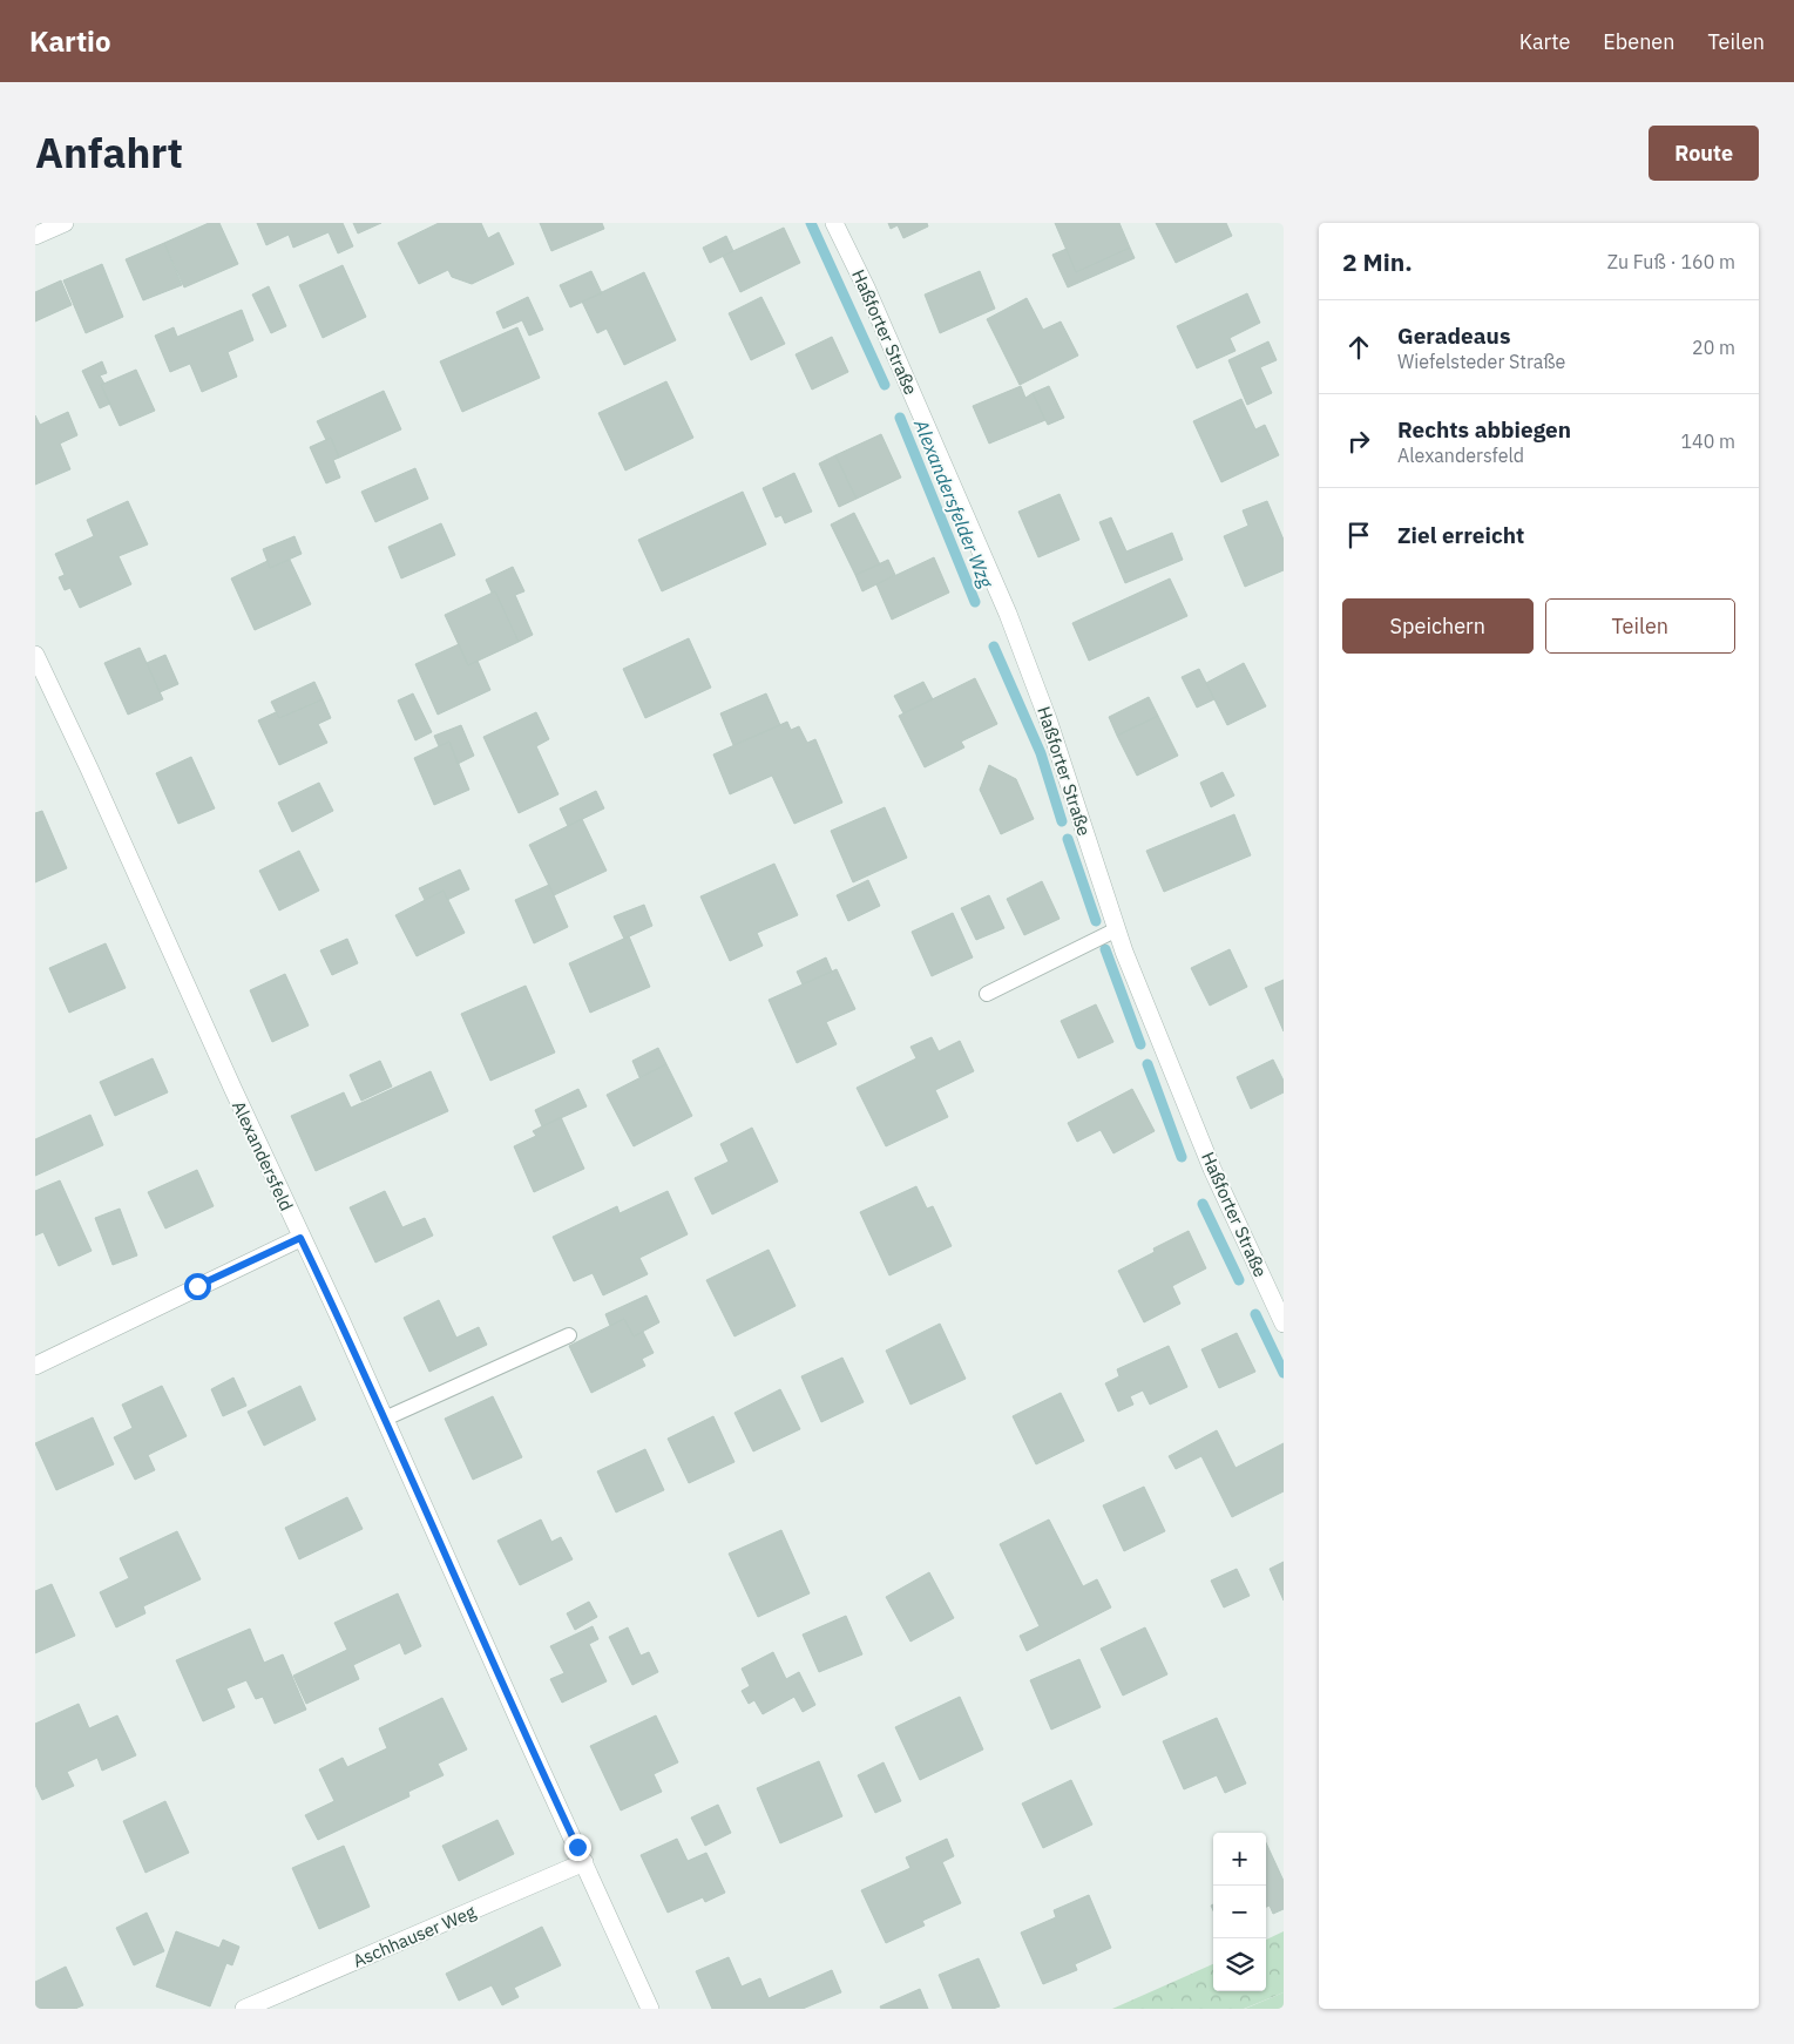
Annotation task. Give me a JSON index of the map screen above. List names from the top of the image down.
{
  "streets": {
    "street": ["Haßforter Straße", "Alexandersfeld", "Aschhauser Weg"]
  },
  "crossings": [
    ["Alexandersfeld", "Aschhauser Weg"]
  ],
  "water": ["Alexandersfelder Wzg"],
  "page": {
    "header": "Kartio",
    "nav": ["Karte", "Ebenen", "Teilen"],
    "title": "Anfahrt",
    "buttons": [
      "Route",
      ["Speichern", "Teilen"]
    ],
    "heading": ["2 Min.", "Zu Fuß · 160 m"],
    "list": [
      ["Geradeaus", "Wiefelsteder Straße", "20 m"],
      ["Rechts abbiegen", "Alexandersfeld", "140 m"],
      "Ziel erreicht"
    ],
    "map_buttons": ["+", "−"]
  }
}
